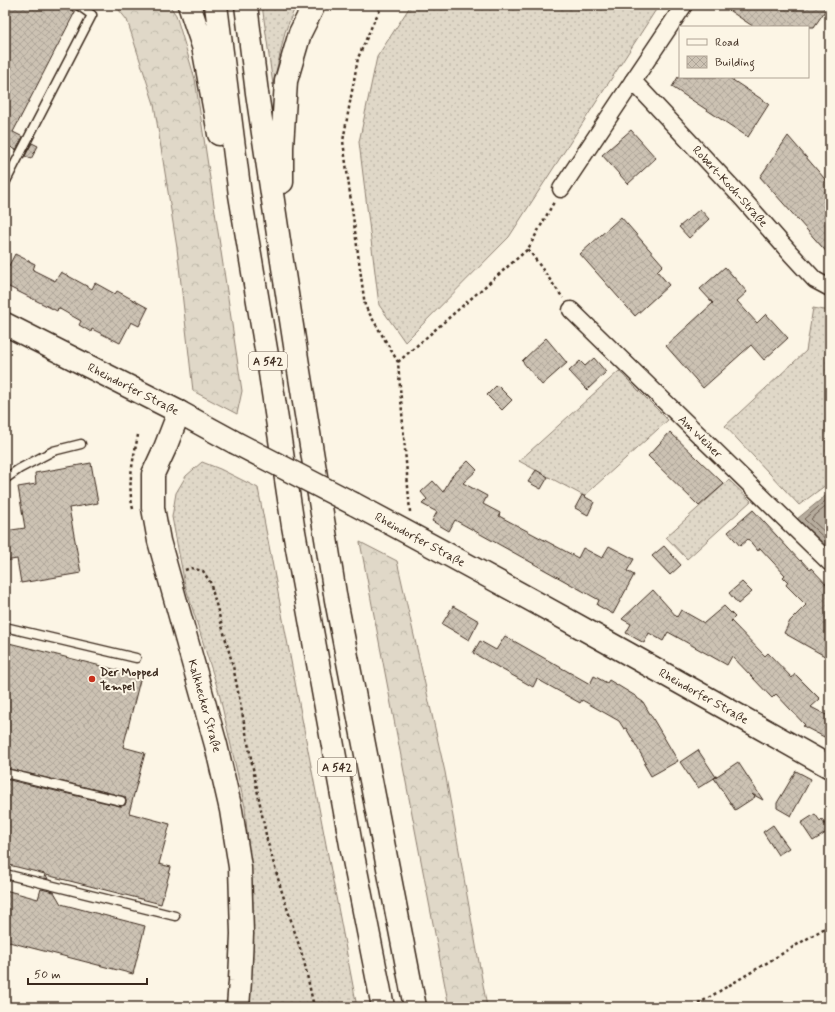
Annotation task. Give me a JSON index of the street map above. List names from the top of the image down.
{
  "streets": {
    "main road": ["A 542", "Rheindorfer Straße", "Kalkhecker Straße"],
    "street": ["Robert-Koch-Straße", "Am Weiher"]
  },
  "crossings": [
    ["Rheindorfer Straße", "Kalkhecker Straße"]
  ],
  "places": ["Der Mopped Tempel"],
  "legend": ["Road", "Building"],
  "scale_bar": "50 m"
}
